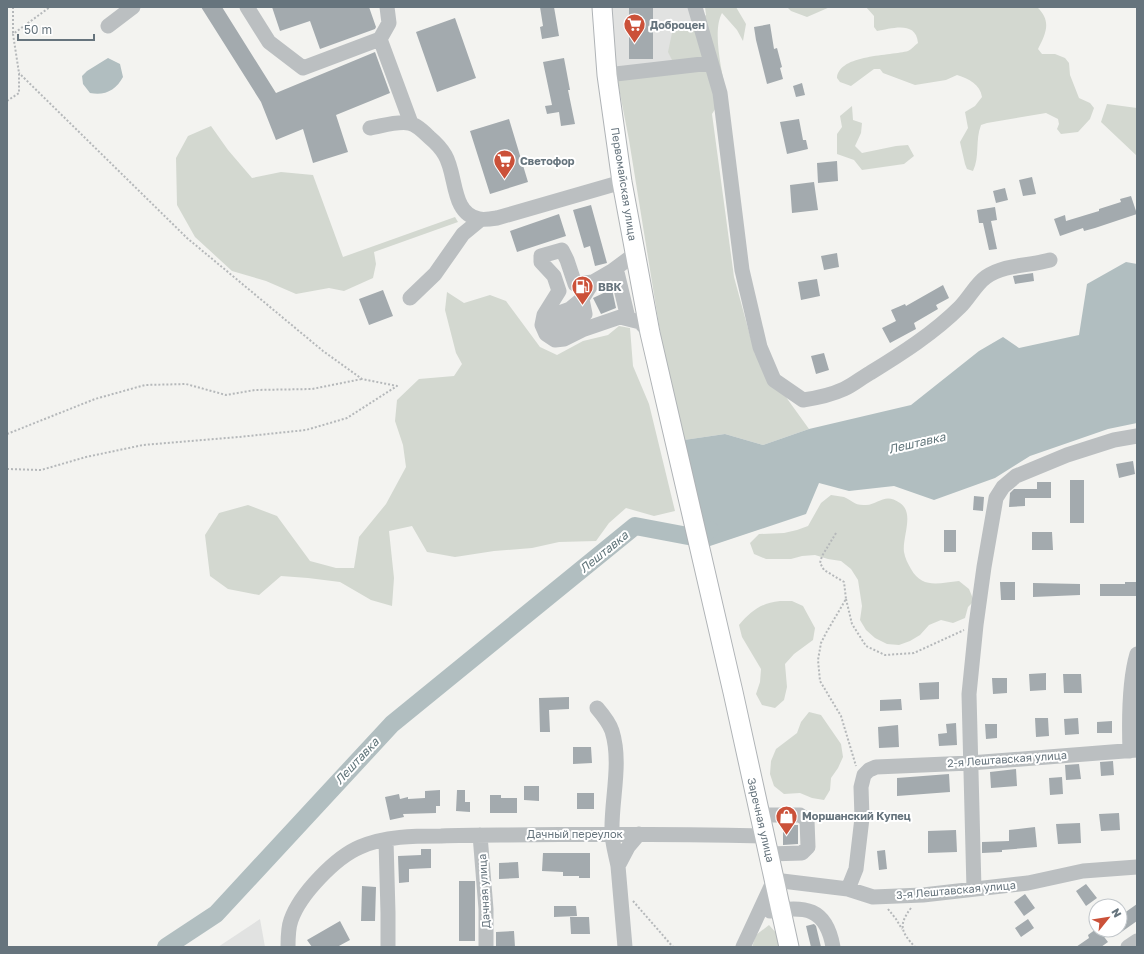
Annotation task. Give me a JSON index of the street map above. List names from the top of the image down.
{
  "streets": {
    "main road": ["Первомайская улица", "Заречная улица"],
    "street": [
      "2-я Лештавская улица",
      "Дачный переулок",
      "3-я Лештавская улица",
      "Дачная улица"
    ]
  },
  "crossings": [
    ["Первомайская улица", "Заречная улица"],
    ["Заречная улица", "Дачный переулок"],
    ["Заречная улица", "3-я Лештавская улица"],
    ["Дачный переулок", "Дачная улица"]
  ],
  "water": ["Лештавка"],
  "places": {
    "supermarket": ["Доброцен", "Светофор"],
    "fuel station": ["ВВК"],
    "shop": ["Моршанский Купец"]
  },
  "scale_bar": "50 m",
  "north": "top right"
}
